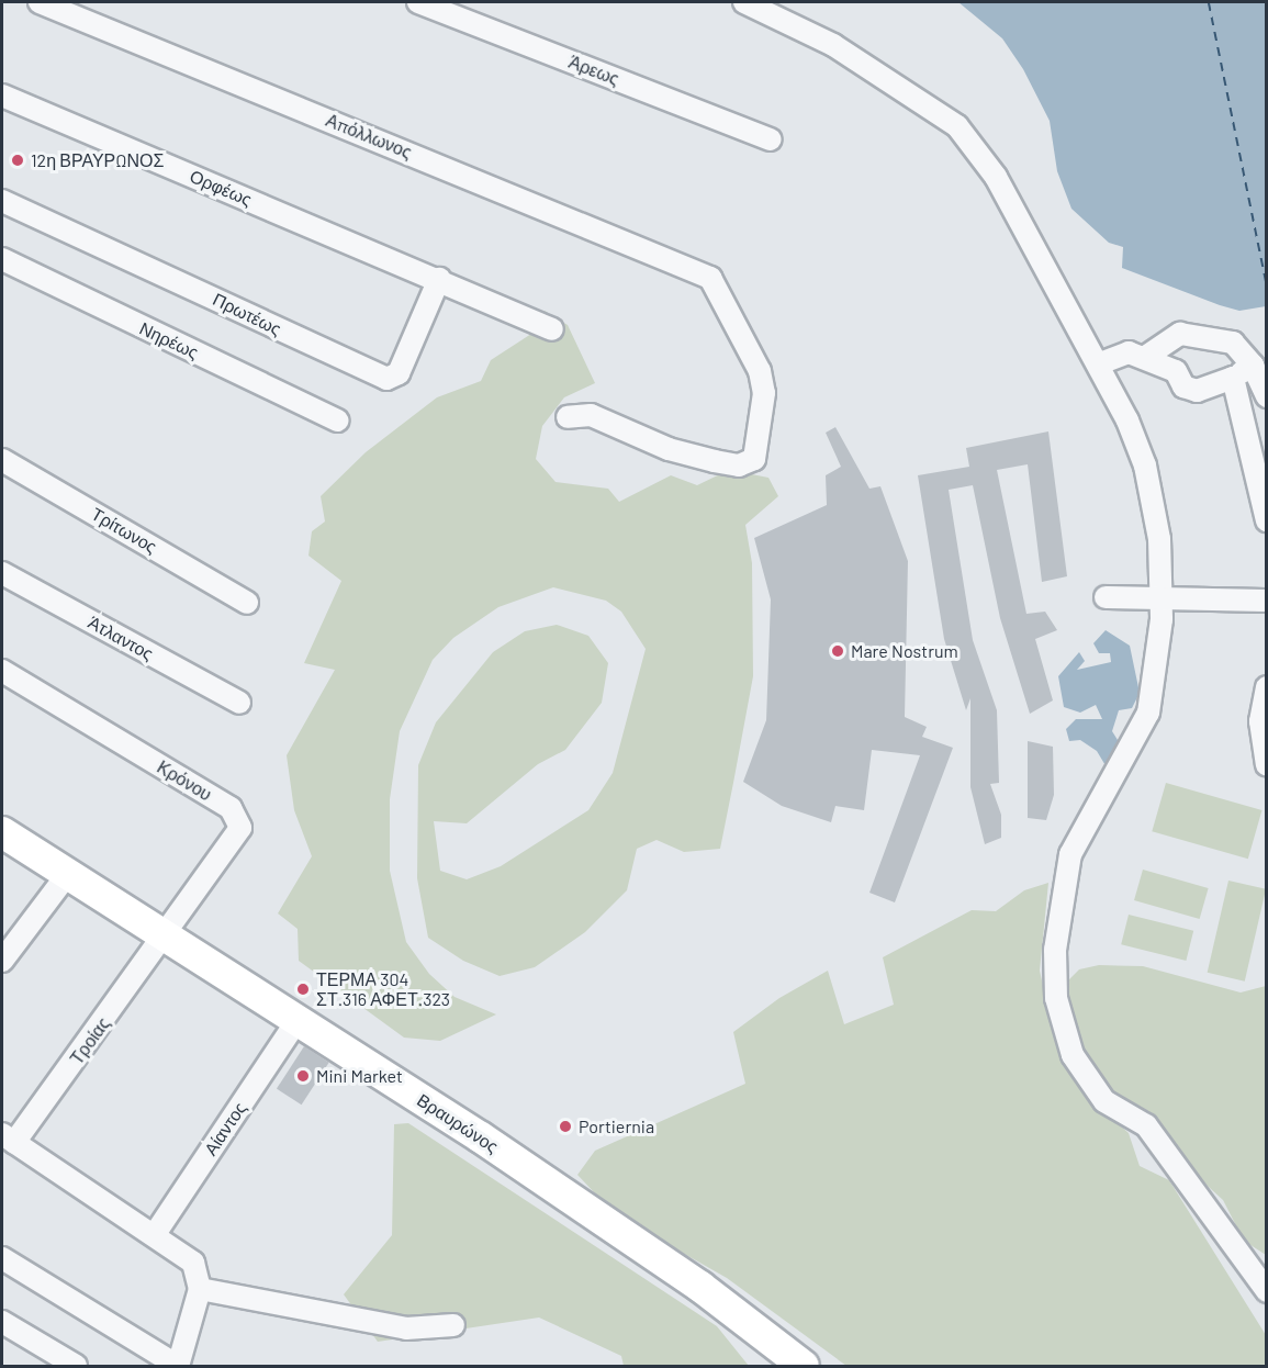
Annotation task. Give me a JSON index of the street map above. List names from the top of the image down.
{
  "streets": {
    "main road": ["Βραυρώνος"],
    "street": [
      "Άρεως",
      "Απόλλωνος",
      "Ορφέως",
      "Πρωτέως",
      "Νηρέως",
      "Τρίτωνος",
      "Άτλαντος",
      "Κρόνου",
      "Τροίας",
      "Αίαντος"
    ]
  },
  "crossings": [
    ["Ορφέως", "Πρωτέως"],
    ["Κρόνου", "Τροίας"],
    ["Κρόνου", "Βραυρώνος"],
    ["Τροίας", "Βραυρώνος"],
    ["Βραυρώνος", "Αίαντος"]
  ],
  "places": [
    "12η ΒΡΑΥΡΩΝΟΣ",
    "Mare Nostrum",
    "ΤΕΡΜΑ 304 ΣΤ.316 ΑΦΕΤ.323",
    "Mini Market",
    "Portiernia"
  ]
}
